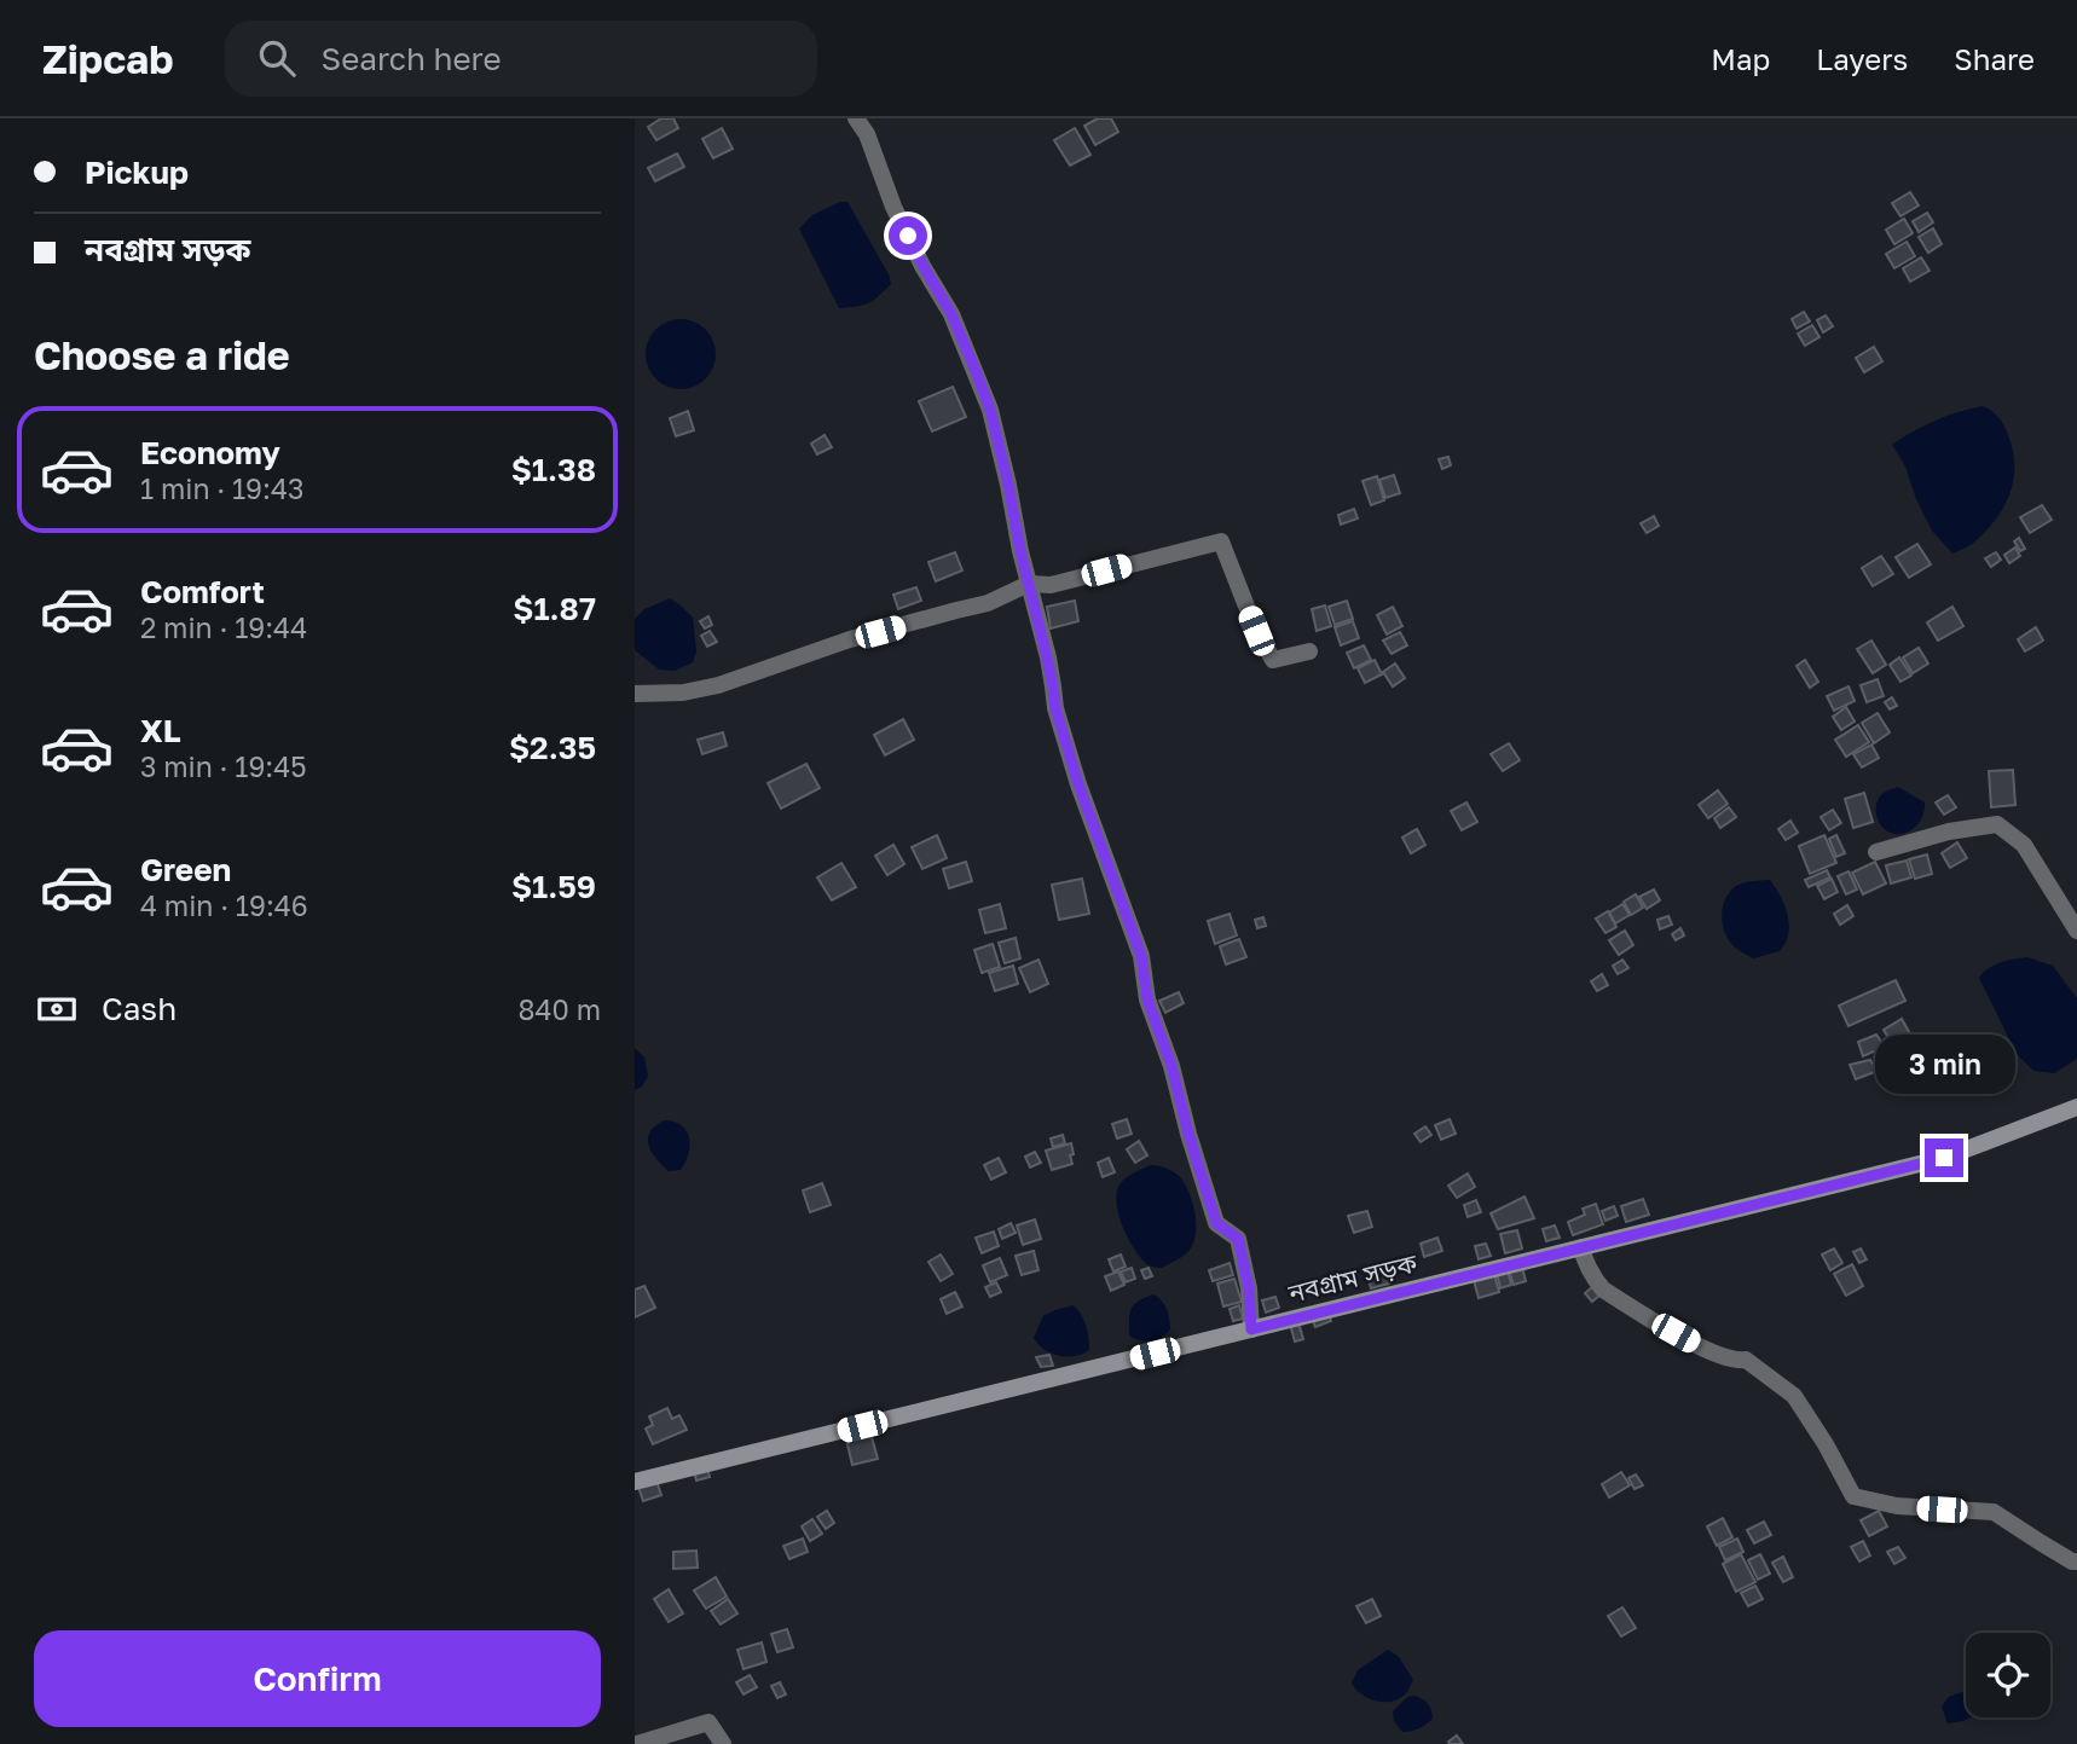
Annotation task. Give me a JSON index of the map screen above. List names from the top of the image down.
{
  "streets": {
    "main road": ["নবগ্রাম সড়ক"]
  },
  "page": {
    "header": "Zipcab",
    "search": "Search here",
    "nav": ["Map", "Layers", "Share"],
    "banner": ["Pickup", "নবগ্রাম সড়ক"],
    "heading": "Choose a ride",
    "list": [
      {
        "name": "Economy",
        "note": "1 min · 19:43",
        "value": "$1.38"
      },
      {
        "name": "Comfort",
        "note": "2 min · 19:44",
        "value": "$1.87"
      },
      {
        "name": "XL",
        "note": "3 min · 19:45",
        "value": "$2.35"
      },
      {
        "name": "Green",
        "note": "4 min · 19:46",
        "value": "$1.59"
      }
    ],
    "pay": ["Cash", "840 m"],
    "bubble": "3 min",
    "buttons": "Confirm"
  }
}
